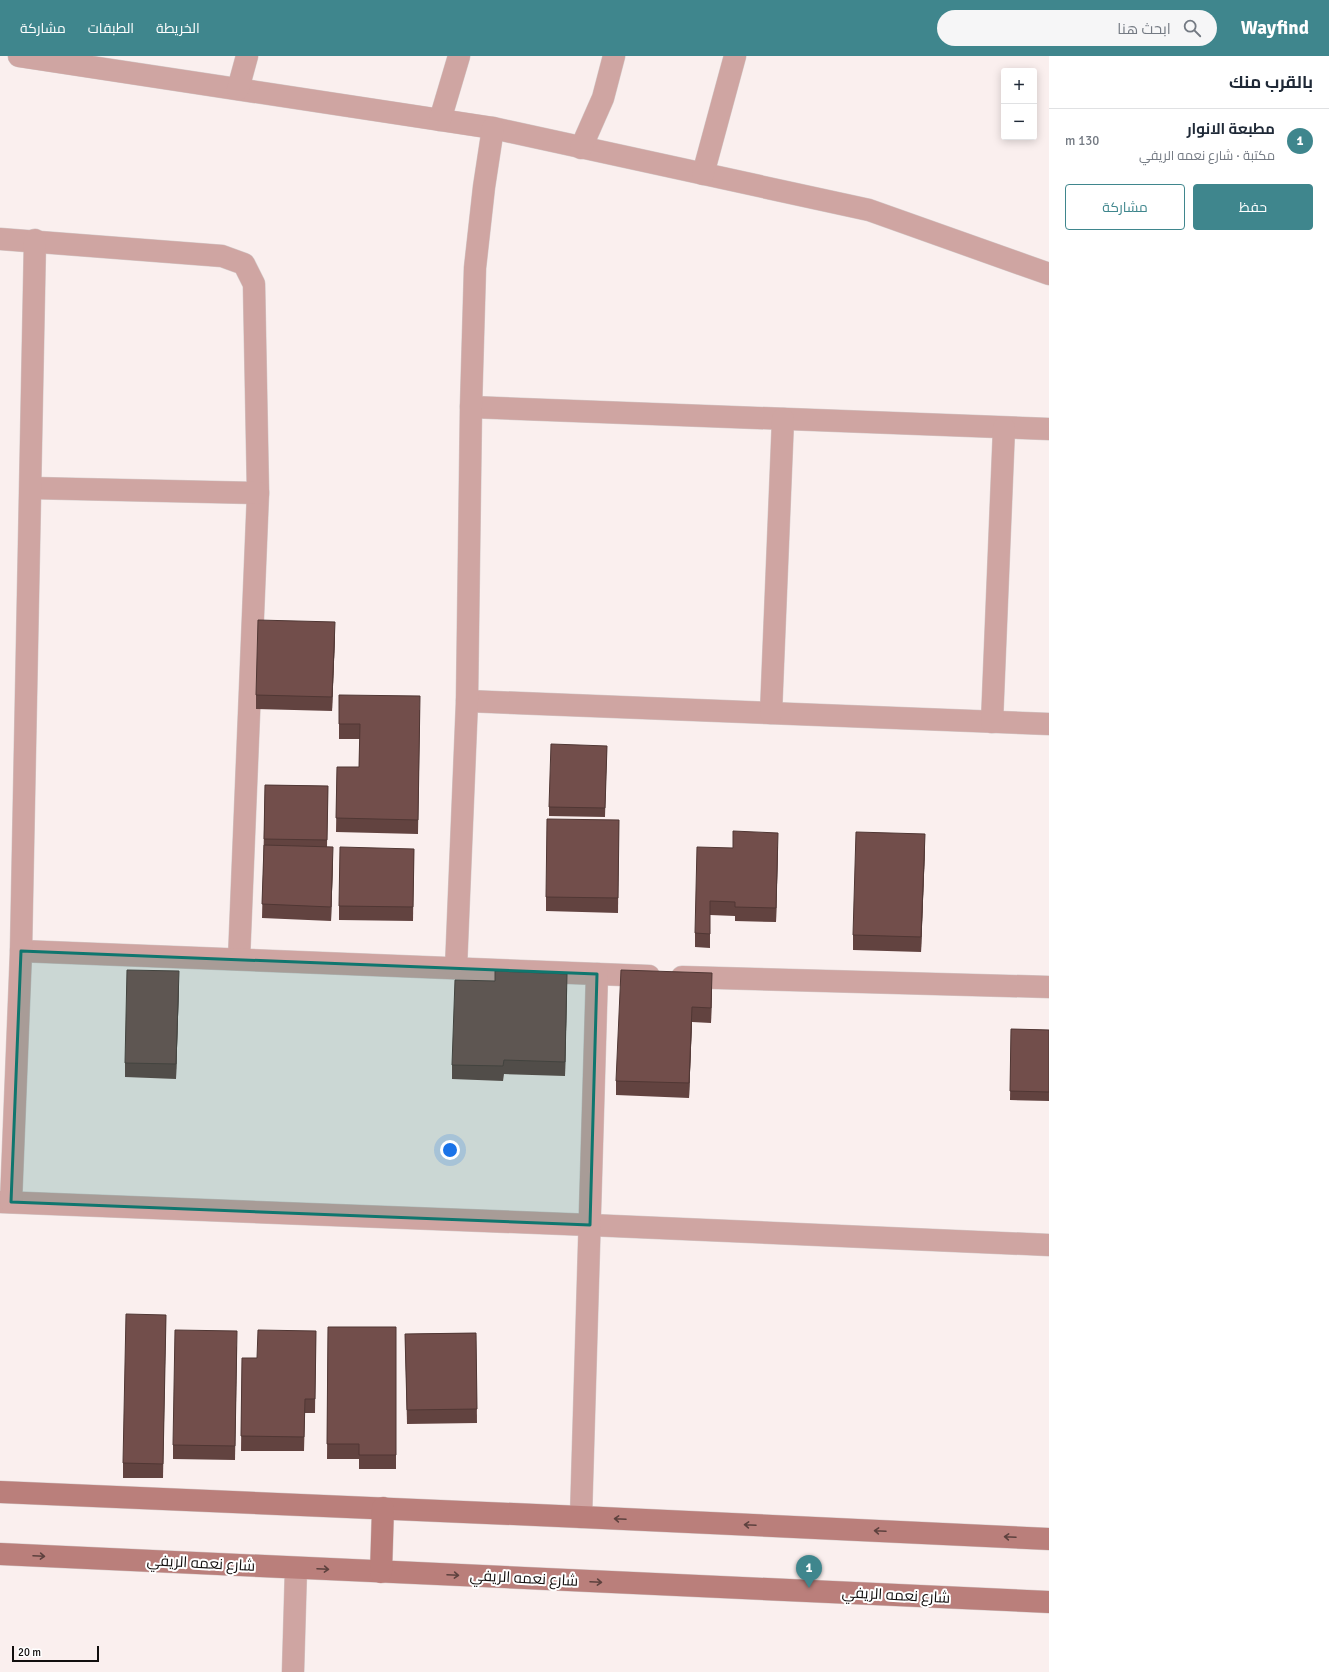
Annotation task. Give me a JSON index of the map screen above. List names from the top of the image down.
{
  "streets": {
    "street": ["شارع نعمه الريفي"]
  },
  "scale_bar": "20 m",
  "page": {
    "header": "Wayfind",
    "search": "ابحث هنا",
    "nav": ["الخريطة", "الطبقات", "مشاركة"],
    "heading": "بالقرب منك",
    "map_buttons": ["+", "−"],
    "list": [
      {
        "mark": "1",
        "name": "مطبعة الانوار",
        "note": "مكتبة · شارع نعمه الريفي",
        "value": "130 m"
      }
    ],
    "buttons": ["حفظ", "مشاركة"],
    "pins": "1",
    "scale": "20 m"
  }
}
